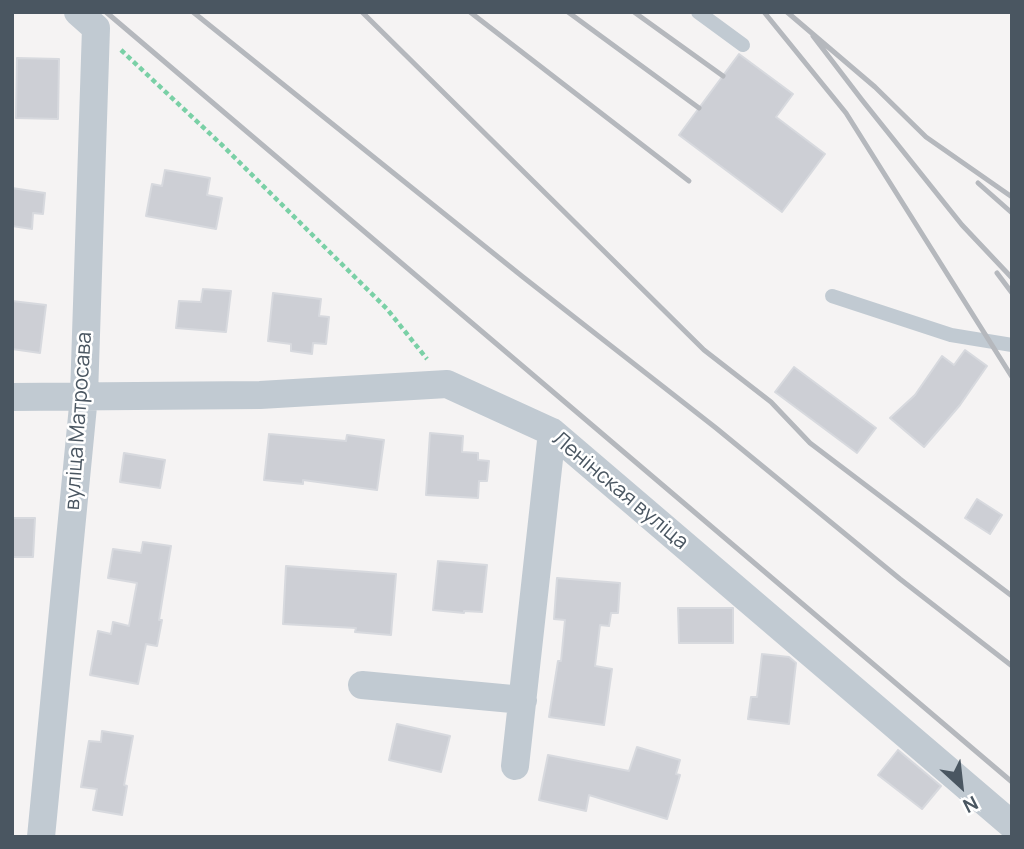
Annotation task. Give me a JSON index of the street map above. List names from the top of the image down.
{
  "streets": {
    "street": ["вуліца Матросава", "Ленінская вуліца"]
  },
  "crossings": [
    ["вуліца Матросава", "Ленінская вуліца"]
  ],
  "north": "bottom right"
}
